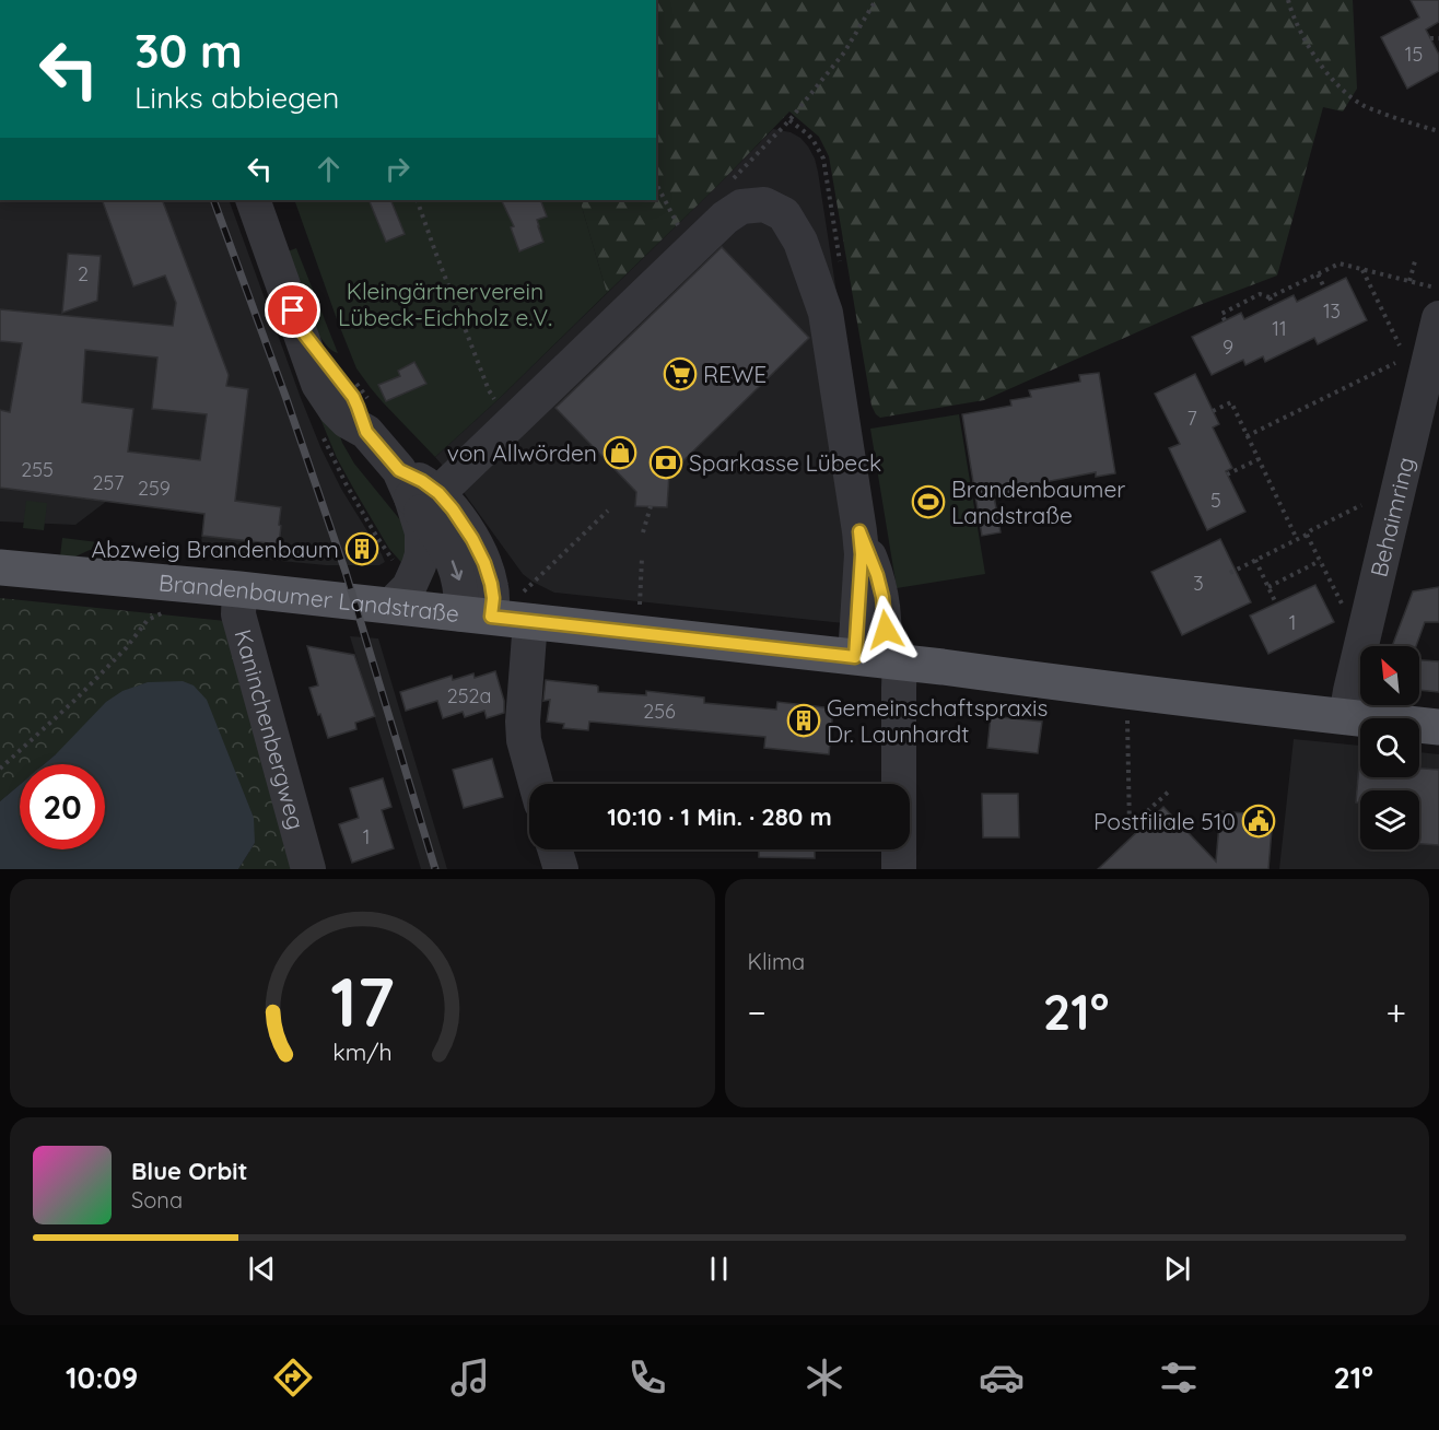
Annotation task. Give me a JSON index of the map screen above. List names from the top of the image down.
{
  "streets": {
    "main road": ["Brandenbaumer Landstraße"],
    "street": ["Behaimring", "Kaninchenbergweg"]
  },
  "crossings": [
    ["Behaimring", "Brandenbaumer Landstraße"],
    ["Brandenbaumer Landstraße", "Kaninchenbergweg"]
  ],
  "parks": ["Kleingärtnerverein Lübeck-Eichholz e.V."],
  "places": {
    "supermarket": ["REWE"],
    "shop": ["von Allwörden"],
    "bank": ["Sparkasse Lübeck"],
    "sports": ["Brandenbaumer Landstraße"],
    "building": ["Abzweig Brandenbaum", "Gemeinschaftspraxis Dr. Launhardt"],
    "public building": ["Postfiliale 510"]
  },
  "house_numbers": [
    "15",
    "2",
    "13",
    "11",
    "9",
    "7",
    "255",
    "257",
    "259",
    "5",
    "3",
    "1",
    "252a",
    "256",
    "1"
  ],
  "north": "top left",
  "page": {
    "turn": ["30 m", "Links abbiegen"],
    "limit": "20",
    "trip": "10:10 · 1 Min. · 280 m",
    "tile": "Klima",
    "heat": ["−", "21°", "+"],
    "song": ["Blue Orbit", "Sona"],
    "tabs": ["10:09", "21°"],
    "gauge": ["17", "km/h"]
  }
}
